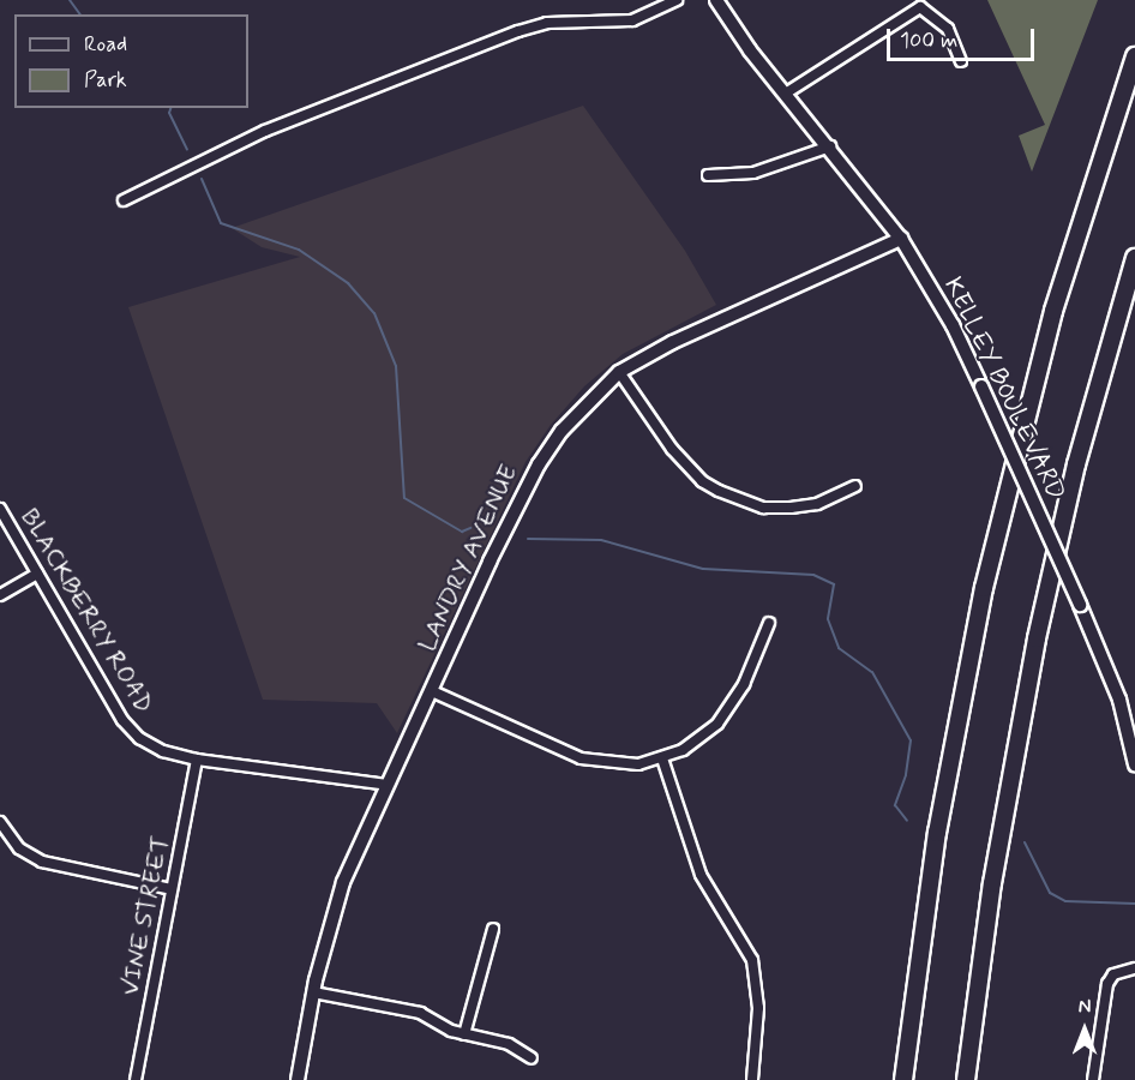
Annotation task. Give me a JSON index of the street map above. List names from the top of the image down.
{
  "streets": {
    "street": [
      "KELLEY BOULEVARD",
      "LANDRY AVENUE",
      "BLACKBERRY ROAD",
      "VINE STREET"
    ]
  },
  "crossings": [
    ["KELLEY BOULEVARD", "LANDRY AVENUE"],
    ["LANDRY AVENUE", "BLACKBERRY ROAD"],
    ["BLACKBERRY ROAD", "VINE STREET"]
  ],
  "legend": ["Road", "Park"],
  "scale_bar": "100 m",
  "north": "top"
}
